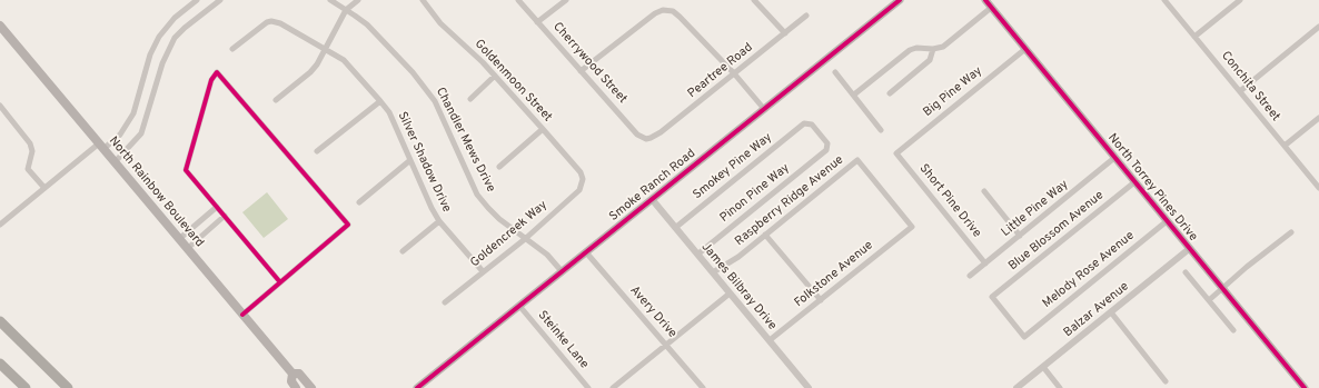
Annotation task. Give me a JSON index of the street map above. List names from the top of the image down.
{
  "streets": {
    "main road": ["Smoke Ranch Road", "North Torrey Pines Drive", "North Rainbow Boulevard"],
    "street": [
      "Cherrywood Street",
      "Peartree Road",
      "Goldenmoon Street",
      "Conchita Street",
      "Big Pine Way",
      "Chandler Mews Drive",
      "Silver Shadow Drive",
      "Smokey Pine Way",
      "Pinon Pine Way",
      "Raspberry Ridge Avenue",
      "Short Pine Drive",
      "Little Pine Way",
      "Blue Blossom Avenue",
      "Goldencreek Way",
      "Melody Rose Avenue",
      "Folkstone Avenue",
      "James Bilbray Drive",
      "Balzar Avenue",
      "Avery Drive",
      "Steinke Lane"
    ]
  },
  "crossings": [
    ["Cherrywood Street", "Peartree Road"],
    ["Goldenmoon Street", "Goldencreek Way"],
    ["Big Pine Way", "North Torrey Pines Drive"],
    ["Big Pine Way", "Short Pine Drive"],
    ["Chandler Mews Drive", "Smoke Ranch Road"],
    ["Chandler Mews Drive", "Goldencreek Way"],
    ["Silver Shadow Drive", "Goldencreek Way"],
    ["Smokey Pine Way", "Pinon Pine Way"],
    ["Smokey Pine Way", "James Bilbray Drive"],
    ["Smoke Ranch Road", "James Bilbray Drive"],
    ["Smoke Ranch Road", "Avery Drive"],
    ["Smoke Ranch Road", "Steinke Lane"],
    ["North Torrey Pines Drive", "Little Pine Way"],
    ["North Torrey Pines Drive", "Blue Blossom Avenue"],
    ["North Torrey Pines Drive", "Melody Rose Avenue"],
    ["North Torrey Pines Drive", "Balzar Avenue"],
    ["Pinon Pine Way", "James Bilbray Drive"],
    ["Raspberry Ridge Avenue", "Folkstone Avenue"],
    ["Raspberry Ridge Avenue", "James Bilbray Drive"],
    ["Short Pine Drive", "Little Pine Way"],
    ["Blue Blossom Avenue", "Melody Rose Avenue"],
    ["Folkstone Avenue", "James Bilbray Drive"]
  ]
}
